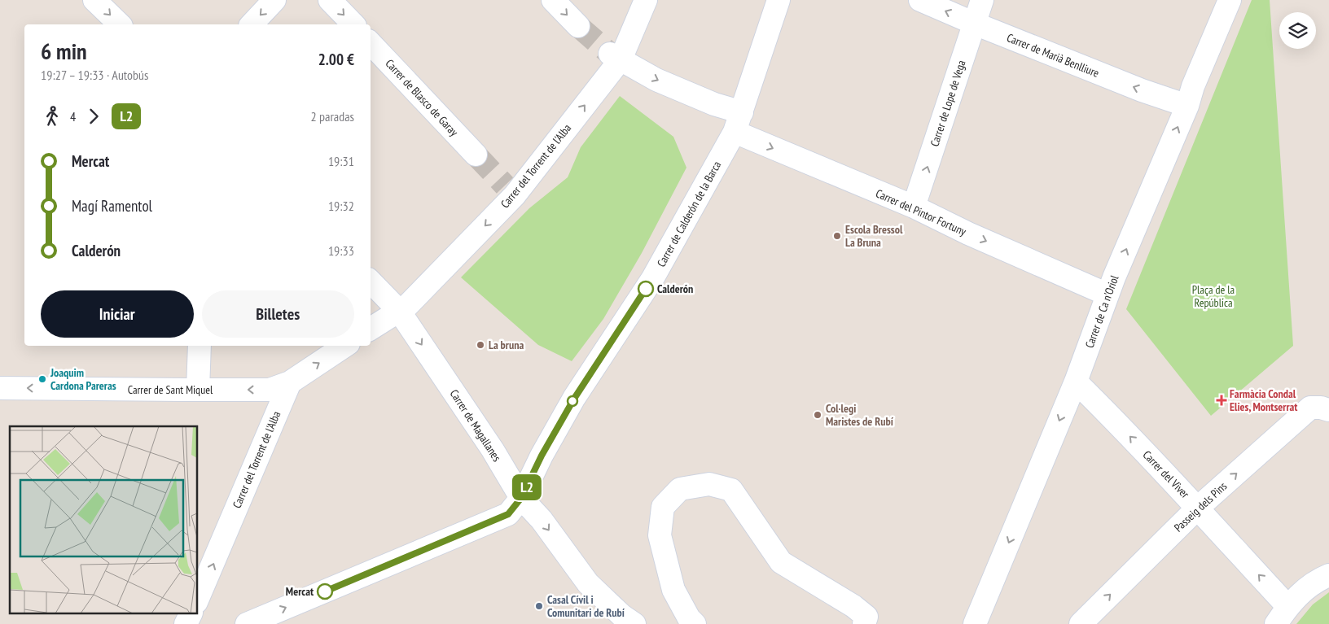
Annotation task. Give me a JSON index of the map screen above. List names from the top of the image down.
{
  "streets": {
    "street": [
      "Carrer de Marià Benlliure",
      "Carrer de Blasco de Garay",
      "Carrer de Lope de Vega",
      "Carrer del Torrent de l'Alba",
      "Carrer del Pintor Fortuny",
      "Carrer de Calderón de la Barca",
      "Carrer de Ca n'Oriol",
      "Carrer de Sant Miquel",
      "Carrer de Magallanes",
      "Carrer del Viver",
      "Passeig dels Pins"
    ]
  },
  "crossings": [
    ["Carrer de Marià Benlliure", "Carrer de Lope de Vega"],
    ["Carrer de Marià Benlliure", "Carrer de Ca n'Oriol"],
    ["Carrer de Lope de Vega", "Carrer del Pintor Fortuny"],
    ["Carrer del Torrent de l'Alba", "Carrer del Pintor Fortuny"],
    ["Carrer del Torrent de l'Alba", "Carrer de Sant Miquel"],
    ["Carrer del Torrent de l'Alba", "Carrer de Magallanes"],
    ["Carrer del Pintor Fortuny", "Carrer de Calderón de la Barca"],
    ["Carrer del Pintor Fortuny", "Carrer de Ca n'Oriol"],
    ["Carrer de Calderón de la Barca", "Carrer de Magallanes"],
    ["Carrer de Ca n'Oriol", "Carrer del Viver"],
    ["Carrer del Viver", "Passeig dels Pins"]
  ],
  "one_way": [
    "Carrer de Marià Benlliure",
    "Carrer de Lope de Vega",
    "Carrer del Torrent de l'Alba",
    "Carrer del Pintor Fortuny",
    "Carrer de Sant Miquel",
    "Carrer de Magallanes",
    "Carrer del Viver",
    "Passeig dels Pins"
  ],
  "parks": ["Plaça de la República"],
  "places": {
    "other": [
      "Escola Bressol La Bruna",
      "Calderón",
      "La bruna",
      "Joaquim Cardona Pareras",
      "Col·legi Maristes de Rubí",
      "Mercat",
      "Casal Cívil i Comunitari de Rubí"
    ],
    "health": ["Farmàcia Condal Elies, Montserrat"]
  },
  "lines": ["bus line L2"],
  "page": {
    "on_map": "L2",
    "heading": ["6 min", "19:27 – 19:33 · Autobús", "2.00 €"],
    "legs": ["4", "L2", "2 paradas"],
    "list": [
      {
        "name": "Mercat",
        "value": "19:31"
      },
      {
        "name": "Magí Ramentol",
        "value": "19:32"
      },
      {
        "name": "Calderón",
        "value": "19:33"
      }
    ],
    "buttons": ["Iniciar", "Billetes"]
  }
}
